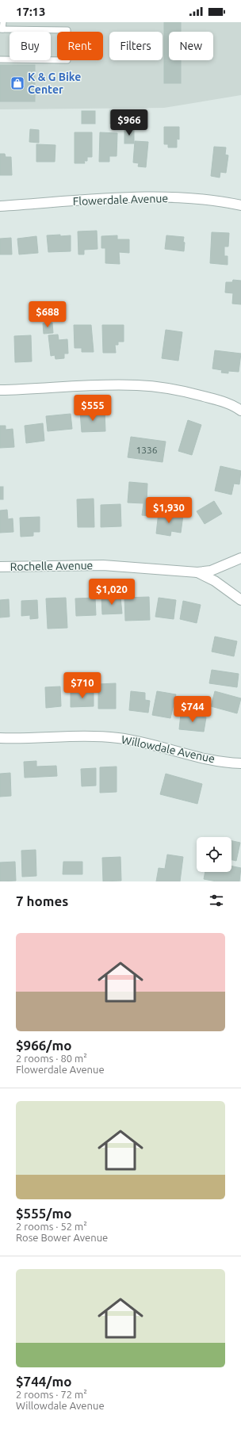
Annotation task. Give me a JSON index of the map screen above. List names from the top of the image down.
{
  "streets": {
    "street": ["Flowerdale Avenue", "Rochelle Avenue", "Willowdale Avenue"]
  },
  "places": {
    "shop": ["K & G Bike Center"]
  },
  "house_numbers": ["1336"],
  "page": {
    "status": "17:13",
    "chip": [
      "Buy",
      "Rent",
      "Filters",
      "New"
    ],
    "price": [
      "$966",
      "$688",
      "$555",
      "$1,930",
      "$1,020",
      "$710",
      "$744"
    ],
    "heading": "7 homes",
    "list": [
      {
        "name": "$966/mo",
        "note": "2 rooms · 80 m² · Flowerdale Avenue"
      },
      {
        "name": "$555/mo",
        "note": "2 rooms · 52 m² · Rose Bower Avenue"
      },
      {
        "name": "$744/mo",
        "note": "2 rooms · 72 m² · Willowdale Avenue"
      }
    ]
  }
}
